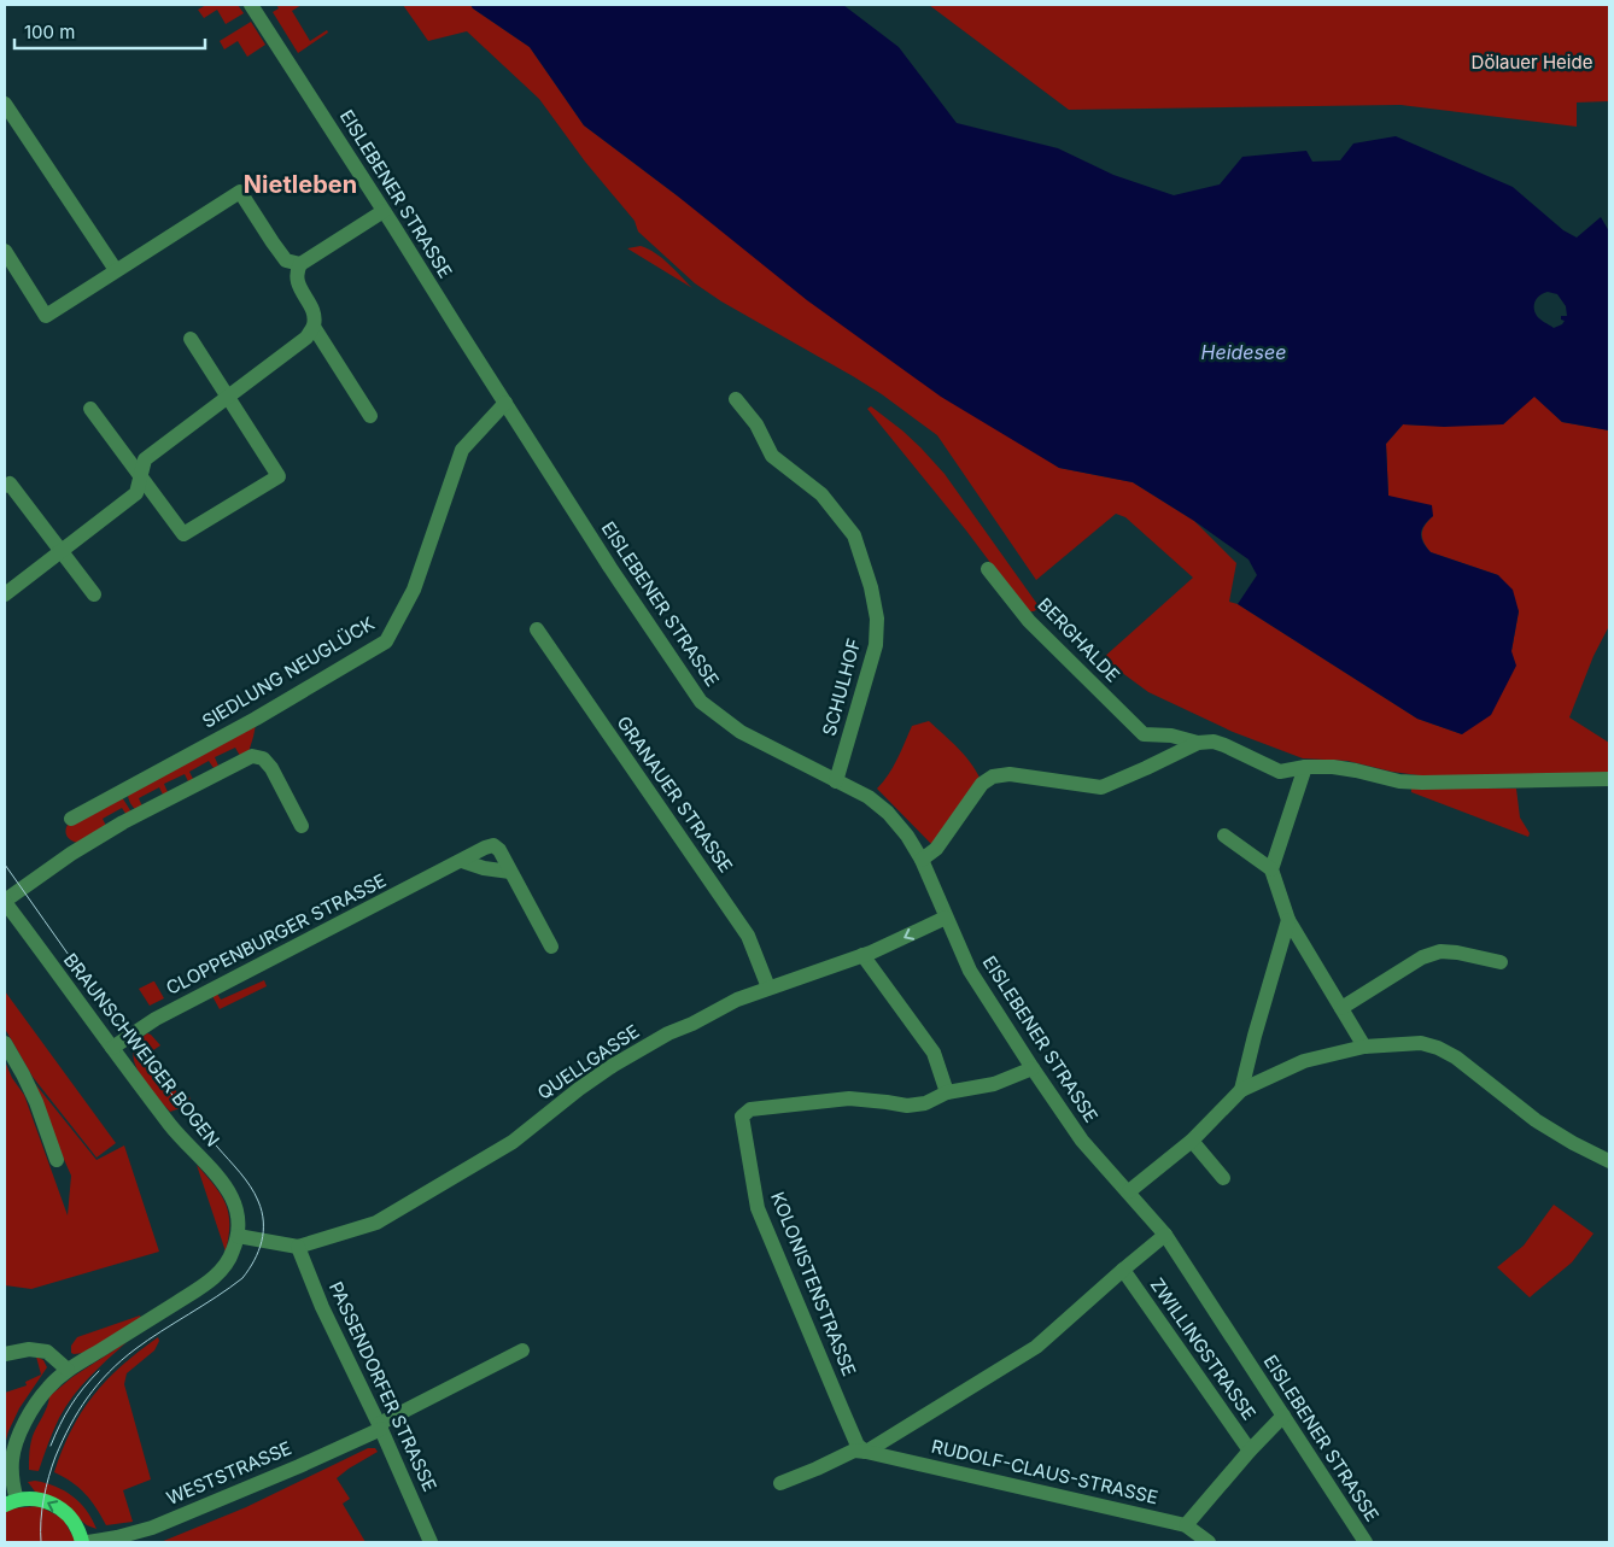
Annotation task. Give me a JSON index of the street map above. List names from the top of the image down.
{
  "streets": {
    "street": [
      "EISLEBENER STRASSE",
      "BERGHALDE",
      "SIEDLUNG NEUGLÜCK",
      "SCHULHOF",
      "GRANAUER STRASSE",
      "CLOPPENBURGER STRASSE",
      "BRAUNSCHWEIGER BOGEN",
      "QUELLGASSE",
      "KOLONISTENSTRASSE",
      "ZWILLINGSTRASSE",
      "PASSENDORFER STRASSE",
      "RUDOLF-CLAUS-STRASSE",
      "WESTSTRASSE"
    ]
  },
  "crossings": [
    ["EISLEBENER STRASSE", "SIEDLUNG NEUGLÜCK"],
    ["EISLEBENER STRASSE", "SCHULHOF"],
    ["EISLEBENER STRASSE", "QUELLGASSE"],
    ["GRANAUER STRASSE", "QUELLGASSE"],
    ["CLOPPENBURGER STRASSE", "BRAUNSCHWEIGER BOGEN"],
    ["QUELLGASSE", "PASSENDORFER STRASSE"],
    ["KOLONISTENSTRASSE", "RUDOLF-CLAUS-STRASSE"],
    ["PASSENDORFER STRASSE", "WESTSTRASSE"]
  ],
  "districts": ["Nietleben"],
  "water": ["Heidesee"],
  "parks": ["Dölauer Heide"],
  "scale_bar": "100 m"
}
